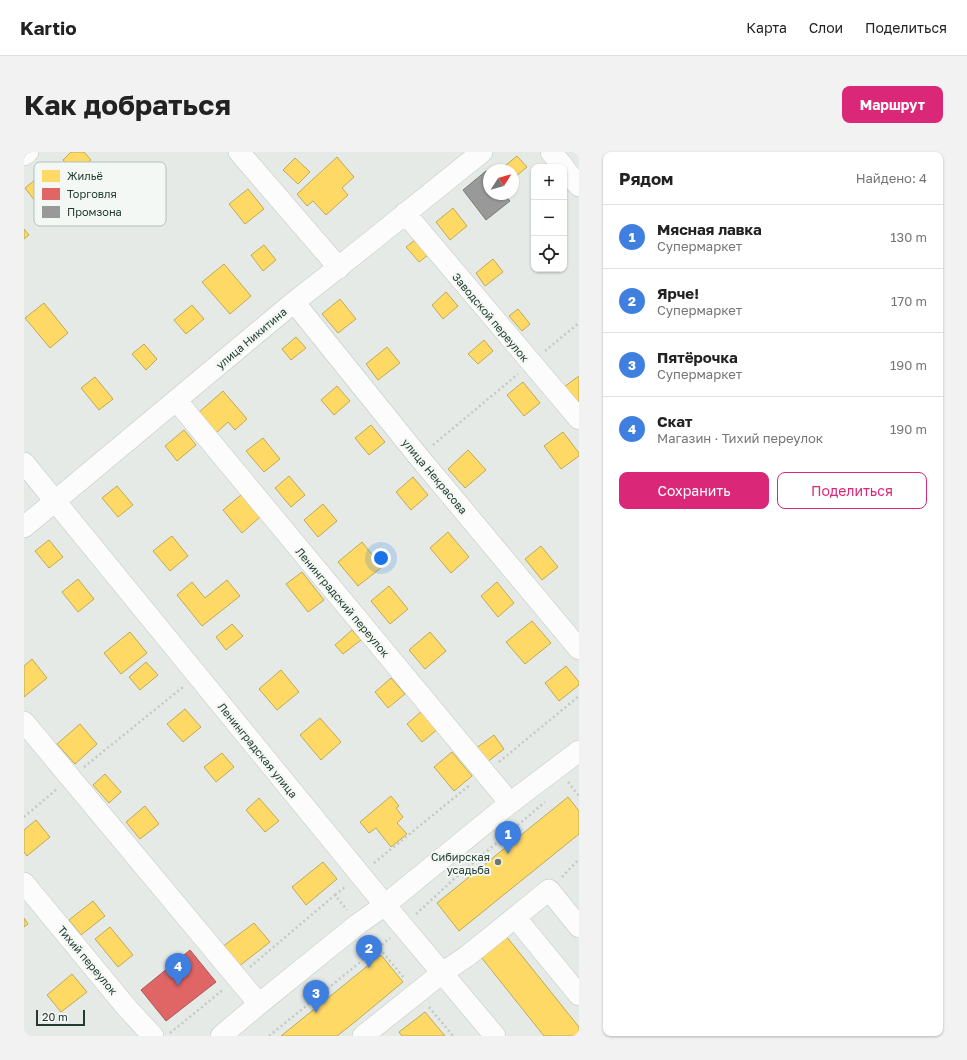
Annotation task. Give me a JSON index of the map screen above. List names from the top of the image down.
{
  "streets": {
    "street": [
      "Заводской переулок",
      "улица Никитина",
      "улица Некрасова",
      "Ленинградский переулок",
      "Ленинградская улица",
      "Тихий переулок"
    ]
  },
  "crossings": [
    ["Заводской переулок", "улица Никитина"],
    ["улица Никитина", "улица Некрасова"],
    ["улица Никитина", "Ленинградский переулок"],
    ["улица Никитина", "Ленинградская улица"]
  ],
  "places": ["Сибирская усадьба"],
  "legend": ["Жильё", "Торговля", "Промзона"],
  "scale_bar": "20 m",
  "north": "top right",
  "page": {
    "header": "Kartio",
    "nav": ["Карта", "Слои", "Поделиться"],
    "buttons": [
      "Маршрут",
      ["Сохранить", "Поделиться"]
    ],
    "title": "Как добраться",
    "heading": ["Рядом", "Найдено: 4"],
    "map_buttons": ["+", "−"],
    "list": [
      {
        "mark": "1",
        "name": "Мясная лавка",
        "note": "Супермаркет",
        "value": "130 m"
      },
      {
        "mark": "2",
        "name": "Ярче!",
        "note": "Супермаркет",
        "value": "170 m"
      },
      {
        "mark": "3",
        "name": "Пятёрочка",
        "note": "Супермаркет",
        "value": "190 m"
      },
      {
        "mark": "4",
        "name": "Скат",
        "note": "Магазин · Тихий переулок",
        "value": "190 m"
      }
    ],
    "pins": [
      "1",
      "2",
      "4",
      "3"
    ],
    "scale": "20 m"
  }
}
